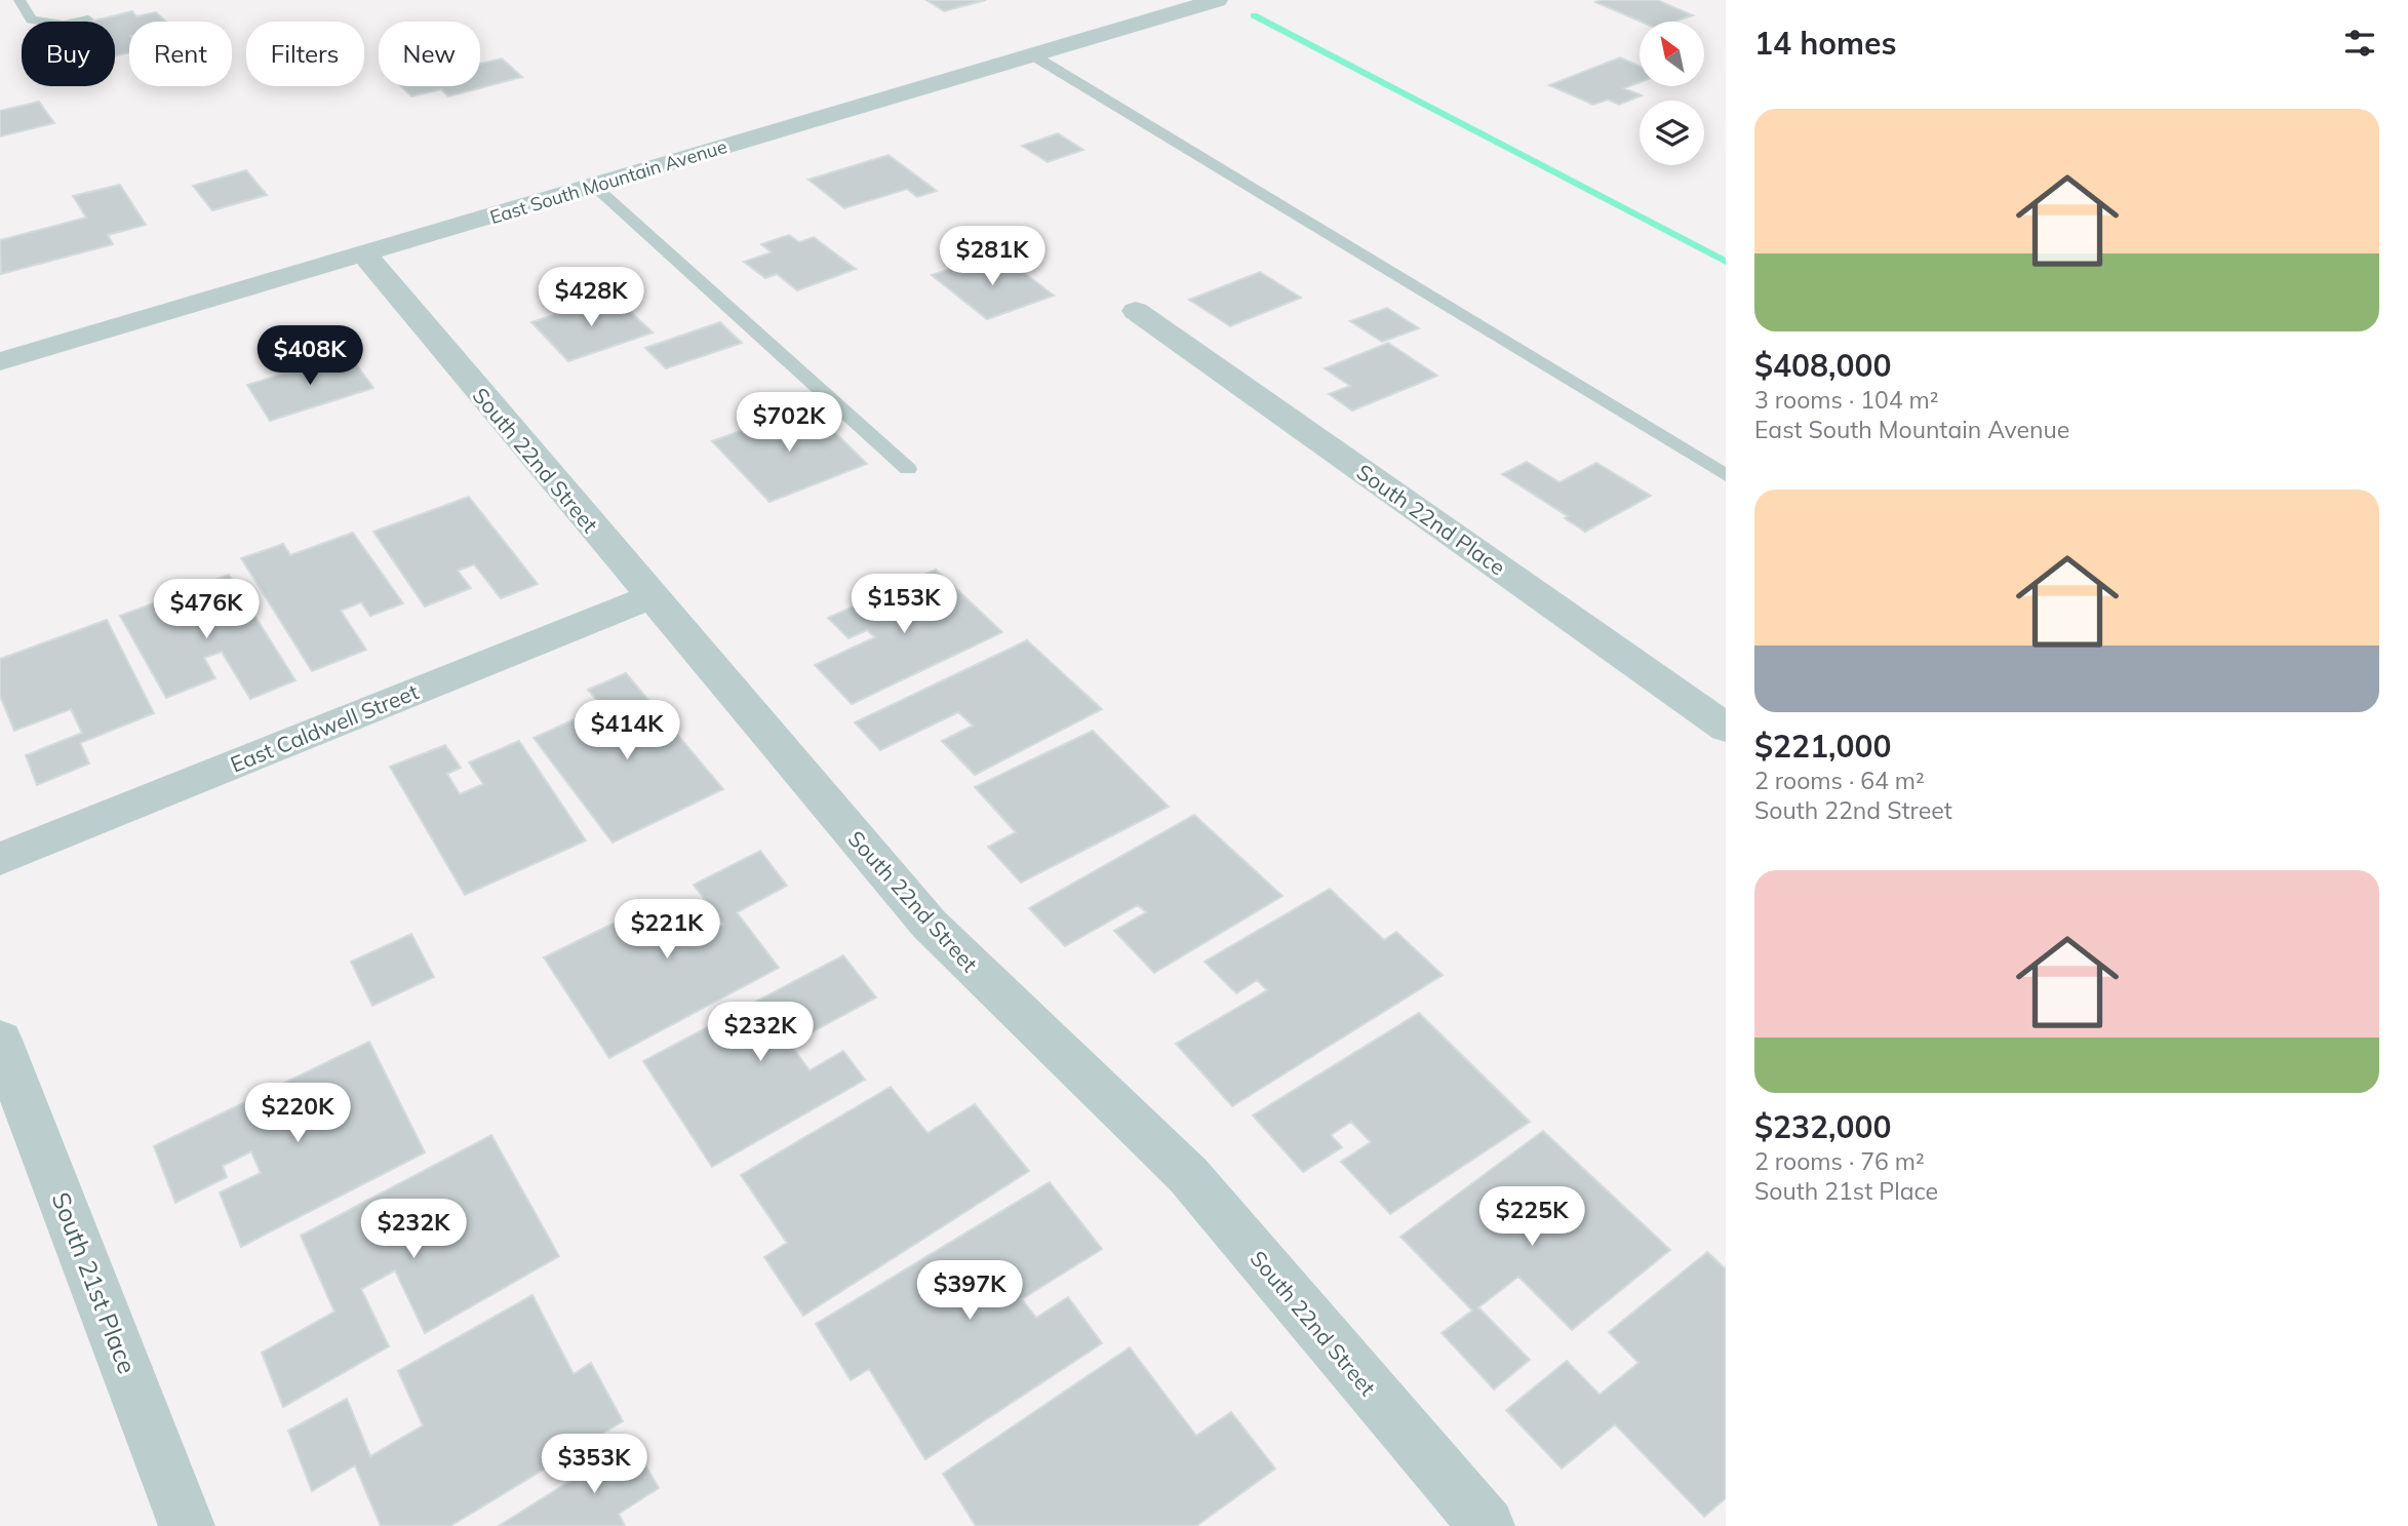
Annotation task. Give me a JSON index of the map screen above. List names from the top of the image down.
{
  "streets": {
    "street": [
      "East South Mountain Avenue",
      "South 22nd Street",
      "South 22nd Place",
      "East Caldwell Street",
      "South 21st Place"
    ]
  },
  "crossings": [
    ["East South Mountain Avenue", "South 22nd Street"],
    ["South 22nd Street", "East Caldwell Street"]
  ],
  "north": "top left",
  "page": {
    "heading": "14 homes",
    "chip": [
      "Buy",
      "Rent",
      "Filters",
      "New"
    ],
    "list": [
      {
        "name": "$408,000",
        "note": "3 rooms · 104 m² · East South Mountain Avenue"
      },
      {
        "name": "$221,000",
        "note": "2 rooms · 64 m² · South 22nd Street"
      },
      {
        "name": "$232,000",
        "note": "2 rooms · 76 m² · South 21st Place"
      }
    ],
    "price": [
      "$281K",
      "$428K",
      "$408K",
      "$702K",
      "$153K",
      "$476K",
      "$414K",
      "$221K",
      "$232K",
      "$220K",
      "$225K",
      "$232K",
      "$397K",
      "$353K"
    ]
  }
}
